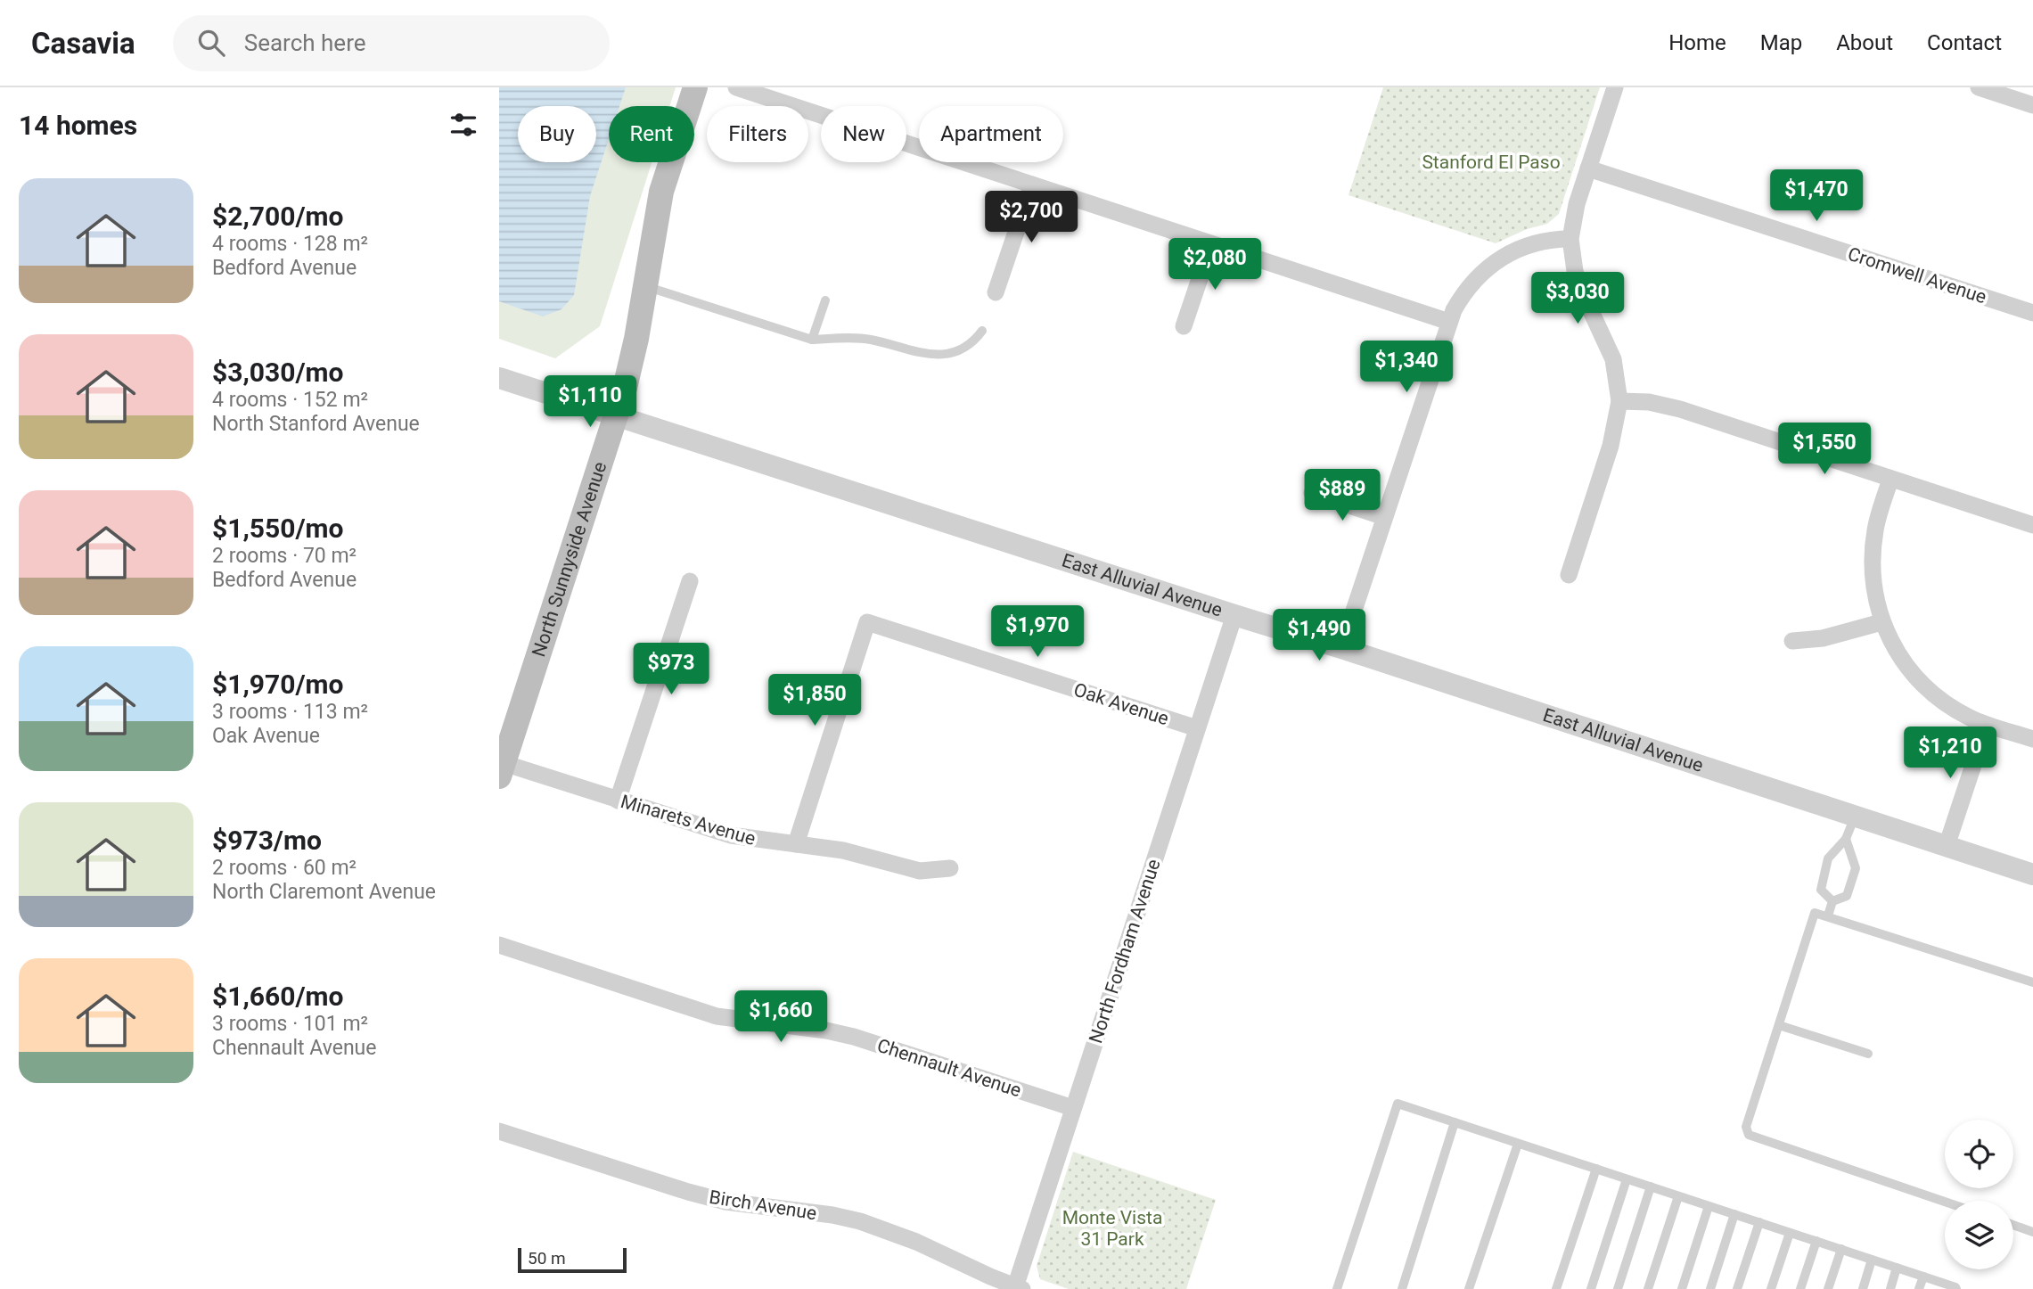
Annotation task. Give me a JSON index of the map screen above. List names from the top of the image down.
{
  "streets": {
    "main road": ["North Sunnyside Avenue"],
    "street": [
      "Cromwell Avenue",
      "East Alluvial Avenue",
      "Oak Avenue",
      "Minarets Avenue",
      "North Fordham Avenue",
      "Chennault Avenue",
      "Birch Avenue"
    ]
  },
  "crossings": [
    ["North Sunnyside Avenue", "East Alluvial Avenue"],
    ["North Sunnyside Avenue", "Minarets Avenue"],
    ["East Alluvial Avenue", "North Fordham Avenue"],
    ["Oak Avenue", "Minarets Avenue"],
    ["Oak Avenue", "North Fordham Avenue"],
    ["North Fordham Avenue", "Chennault Avenue"],
    ["North Fordham Avenue", "Birch Avenue"]
  ],
  "parks": ["Stanford El Paso", "Monte Vista 31 Park"],
  "scale_bar": "50 m",
  "page": {
    "header": "Casavia",
    "search": "Search here",
    "nav": [
      "Home",
      "Map",
      "About",
      "Contact"
    ],
    "heading": "14 homes",
    "chip": [
      "Buy",
      "Rent",
      "Filters",
      "New",
      "Apartment"
    ],
    "list": [
      {
        "name": "$2,700/mo",
        "note": "4 rooms · 128 m² · Bedford Avenue"
      },
      {
        "name": "$3,030/mo",
        "note": "4 rooms · 152 m² · North Stanford Avenue"
      },
      {
        "name": "$1,550/mo",
        "note": "2 rooms · 70 m² · Bedford Avenue"
      },
      {
        "name": "$1,970/mo",
        "note": "3 rooms · 113 m² · Oak Avenue"
      },
      {
        "name": "$973/mo",
        "note": "2 rooms · 60 m² · North Claremont Avenue"
      },
      {
        "name": "$1,660/mo",
        "note": "3 rooms · 101 m² · Chennault Avenue"
      }
    ],
    "price": [
      "$1,470",
      "$2,700",
      "$2,080",
      "$3,030",
      "$1,340",
      "$1,110",
      "$1,550",
      "$889",
      "$1,970",
      "$1,490",
      "$973",
      "$1,850",
      "$1,210",
      "$1,660"
    ],
    "scale": "50 m"
  }
}
